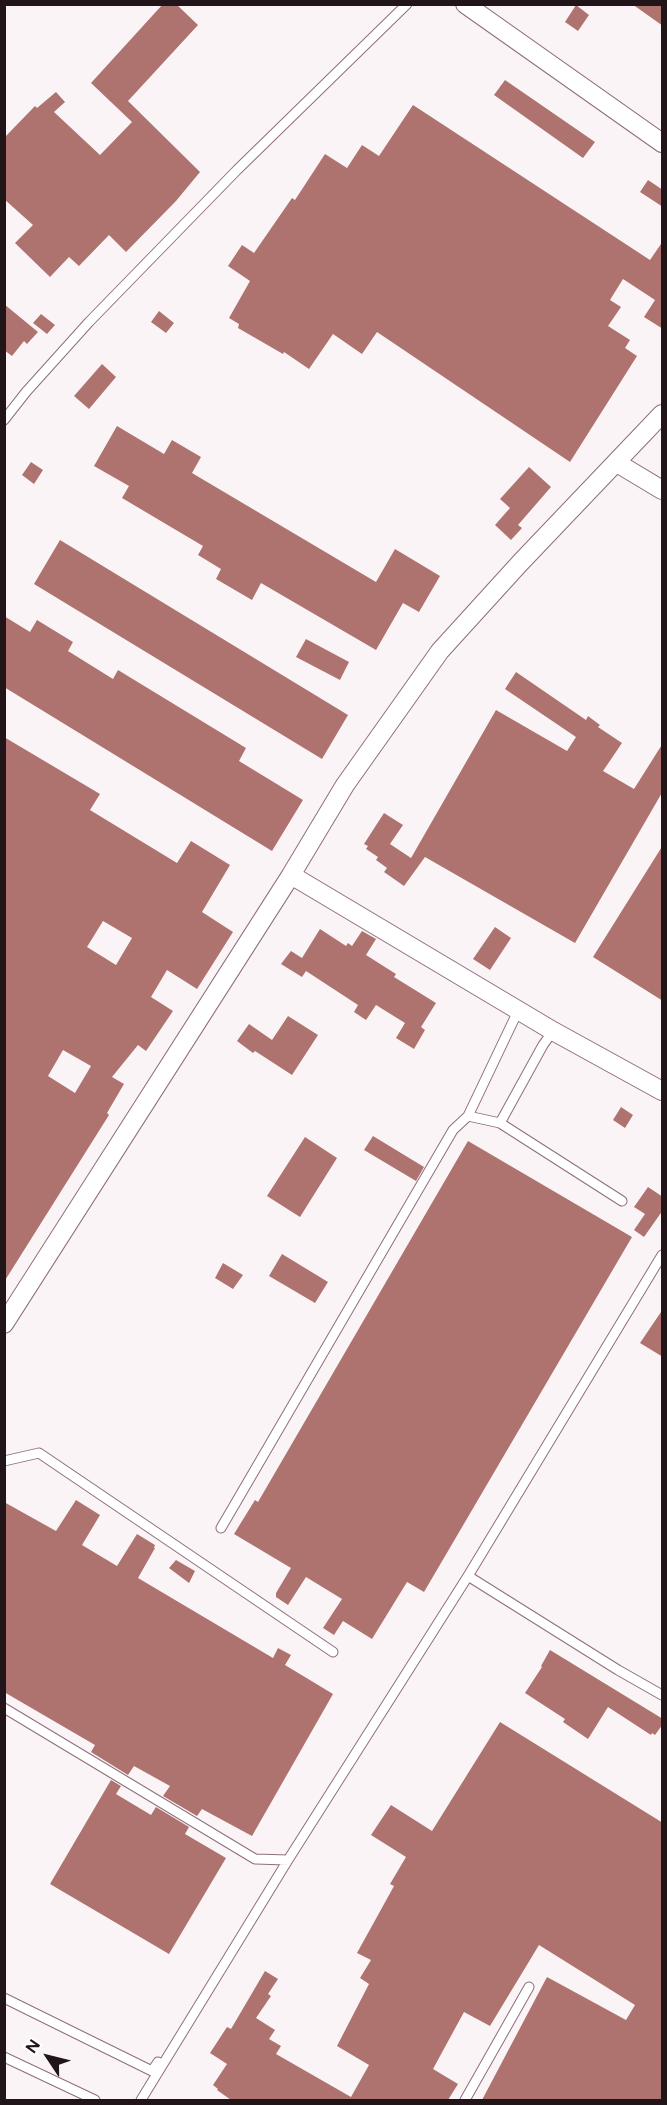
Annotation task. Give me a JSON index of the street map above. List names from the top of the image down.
{
  "north": "top left"
}
